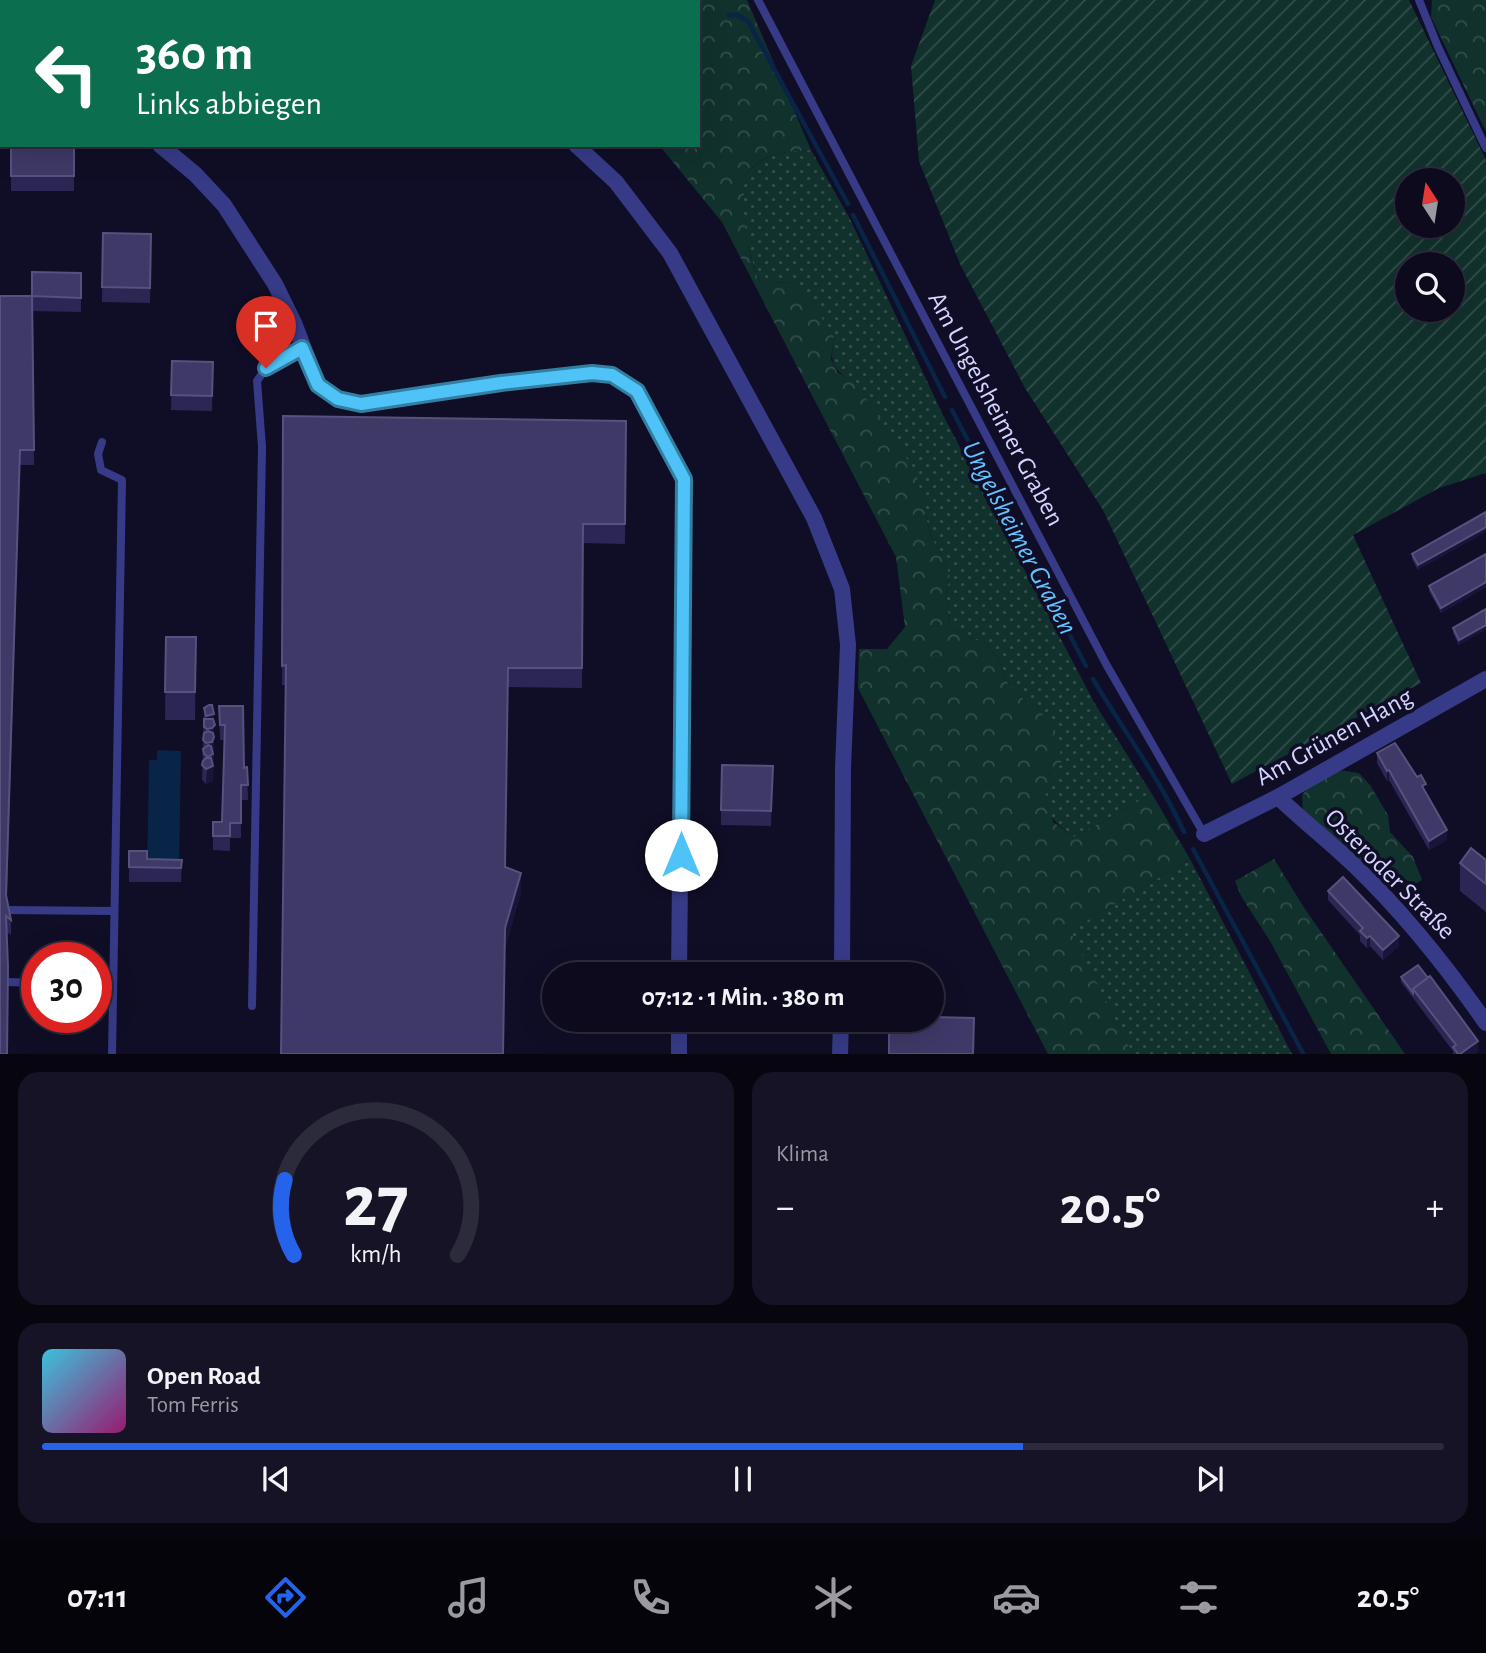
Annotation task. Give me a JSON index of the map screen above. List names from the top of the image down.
{
  "streets": {
    "street": ["Am Grünen Hang", "Osteroder Straße"],
    "lane": ["Am Ungelsheimer Graben"]
  },
  "crossings": [
    ["Am Ungelsheimer Graben", "Am Grünen Hang"],
    ["Am Grünen Hang", "Osteroder Straße"]
  ],
  "water": ["Ungelsheimer Graben"],
  "north": "top",
  "page": {
    "turn": ["360 m", "Links abbiegen"],
    "limit": "30",
    "trip": "07:12 · 1 Min. · 380 m",
    "tile": "Klima",
    "heat": ["−", "20.5°", "+"],
    "song": ["Open Road", "Tom Ferris"],
    "tabs": ["07:11", "20.5°"],
    "gauge": ["27", "km/h"]
  }
}
